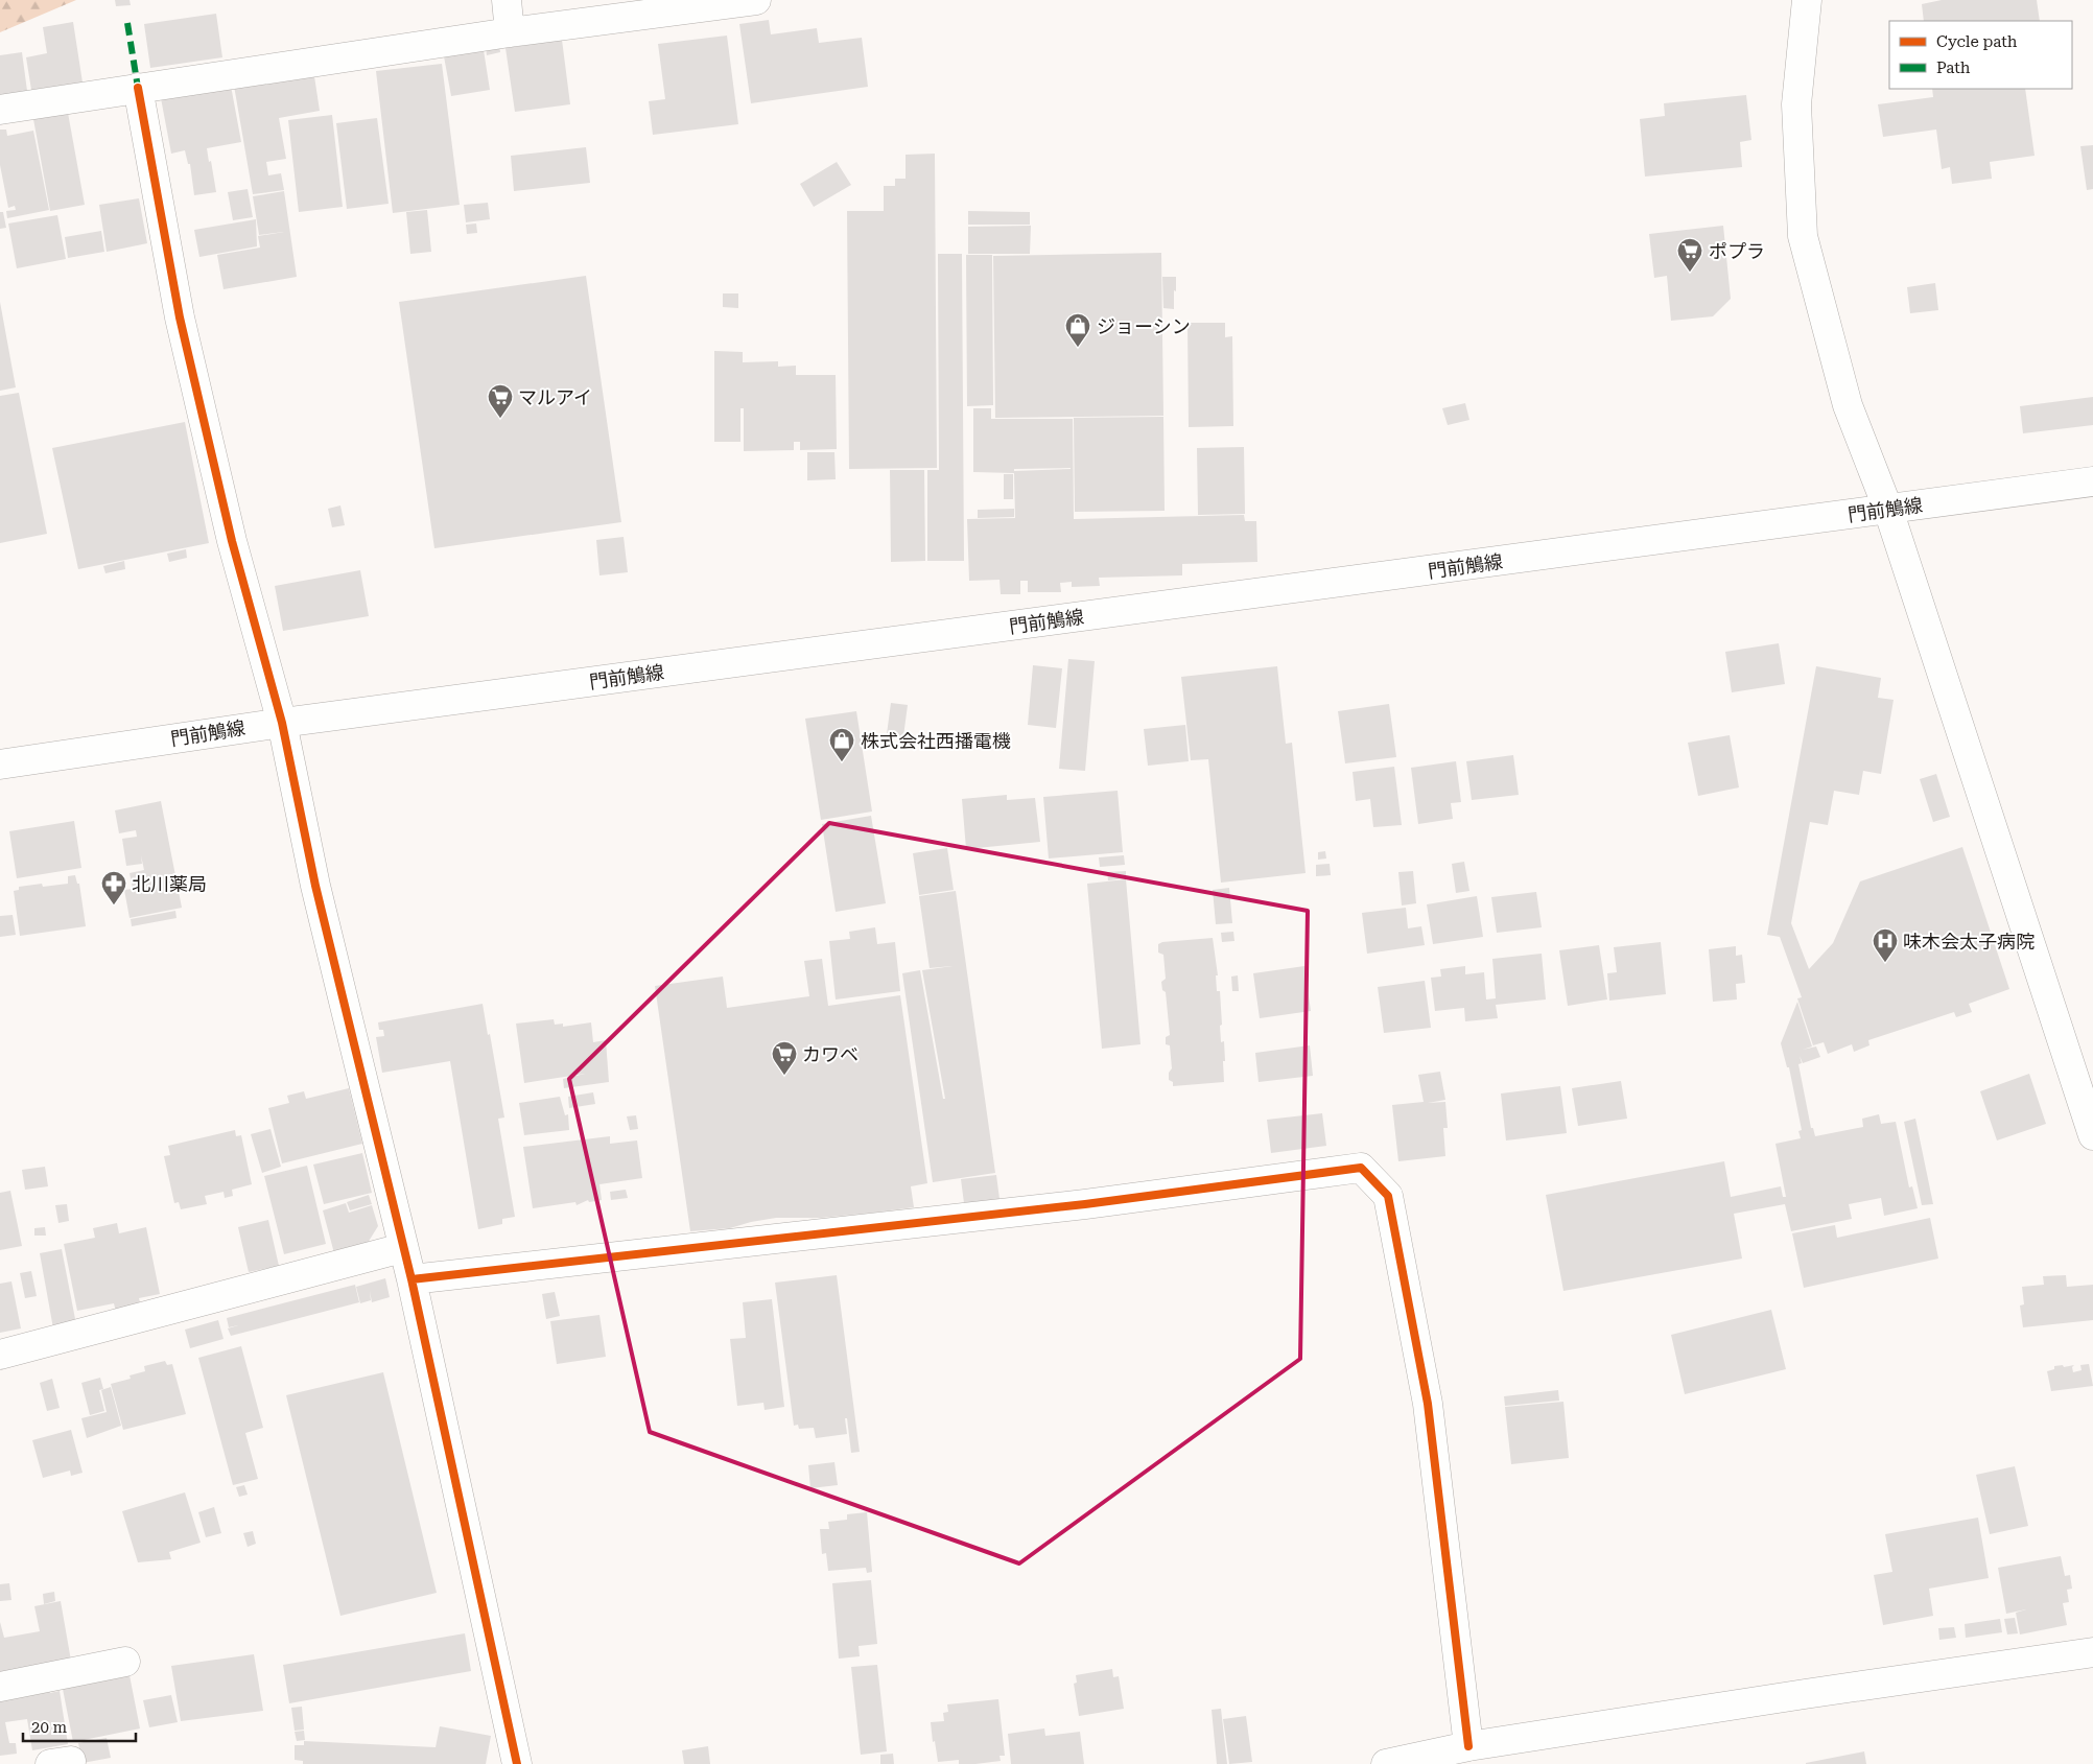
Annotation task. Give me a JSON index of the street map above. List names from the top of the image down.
{
  "streets": {
    "street": ["門前鵤線"]
  },
  "places": {
    "supermarket": ["ポプラ", "マルアイ", "カワベ"],
    "shop": ["ジョーシン", "株式会社西播電機"],
    "pharmacy": ["北川薬局"],
    "hospital": ["味木会太子病院"]
  },
  "legend": ["Cycle path", "Path"],
  "scale_bar": "20 m"
}
